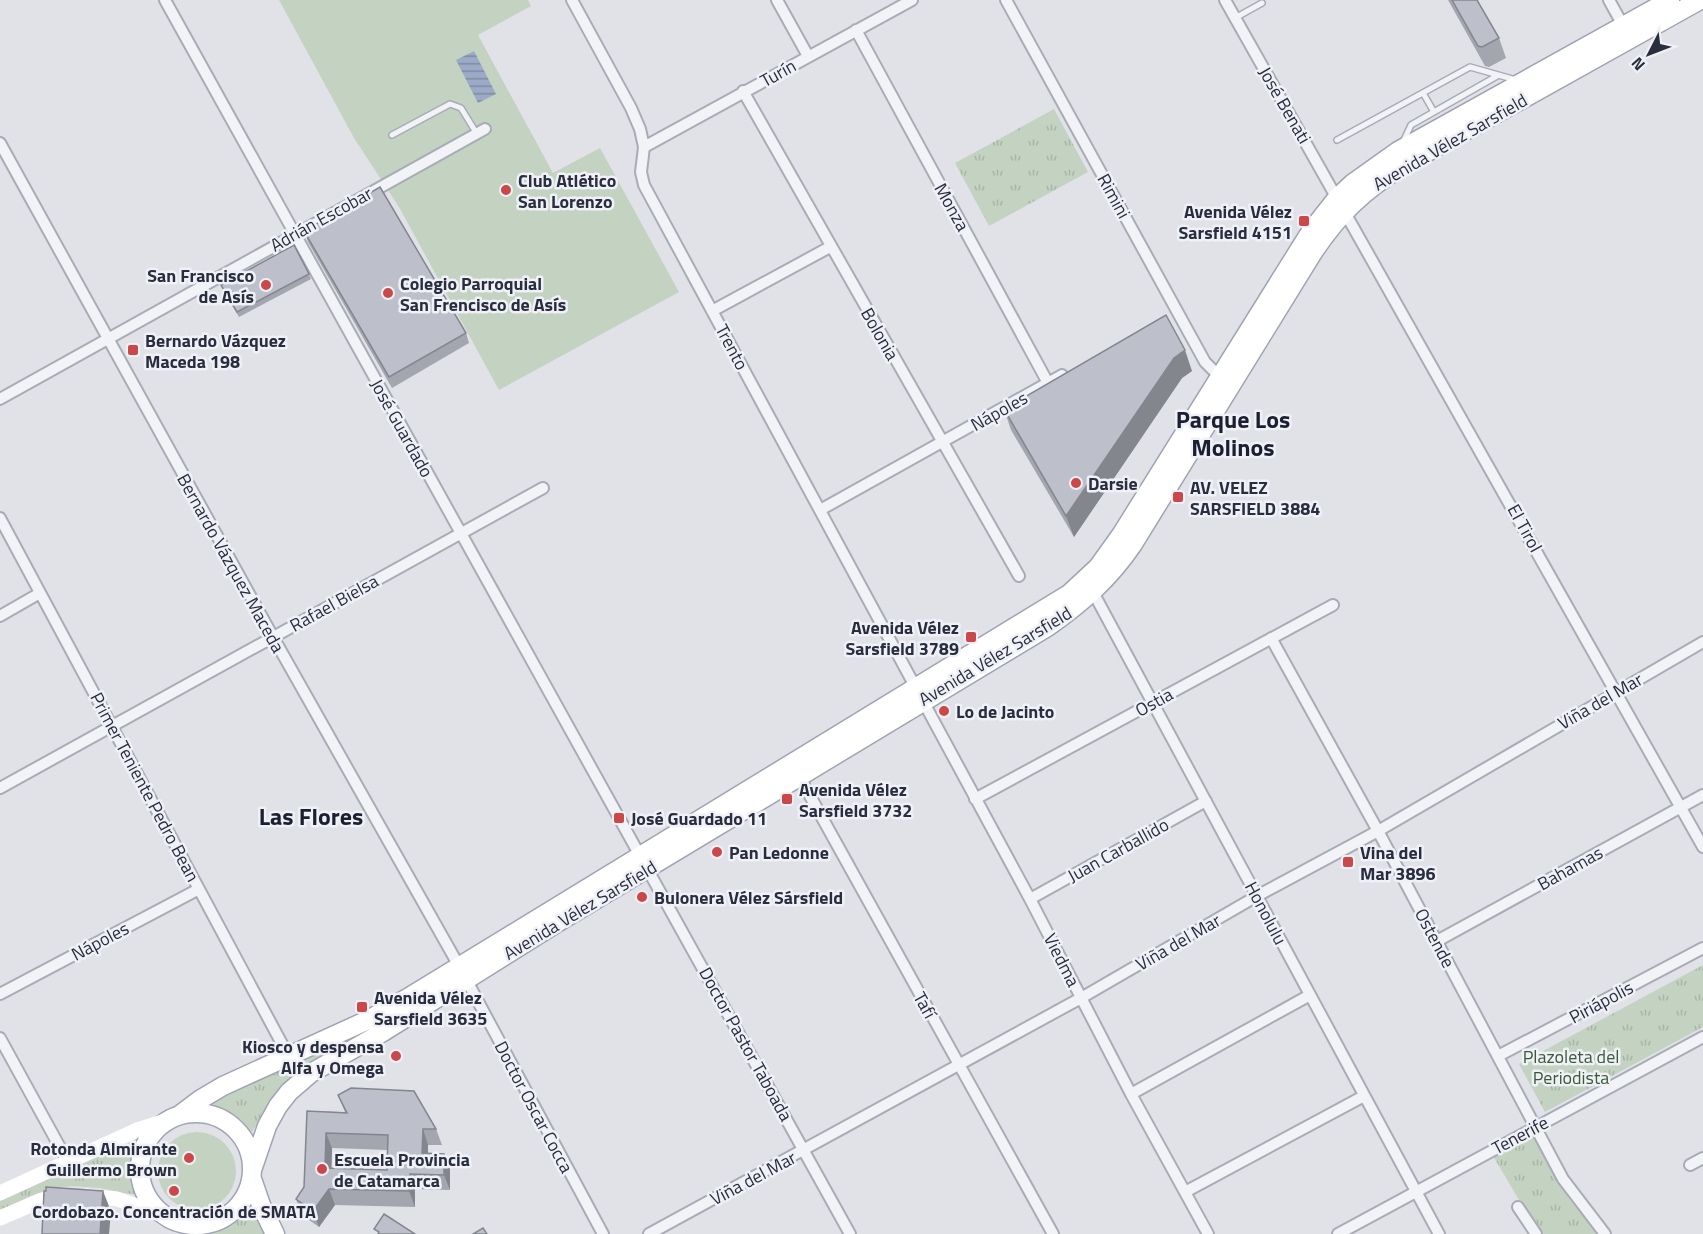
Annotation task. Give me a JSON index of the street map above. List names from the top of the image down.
{
  "streets": {
    "main road": ["Avenida Vélez Sarsfield"],
    "street": [
      "Turín",
      "José Benati",
      "Rimini",
      "Monza",
      "Adrián Escobar",
      "Bolonia",
      "Trento",
      "Nápoles",
      "José Guardado",
      "El Tirol",
      "Bernardo Vázquez Maceda",
      "Rafael Bielsa",
      "Viña del Mar",
      "Ostia",
      "Primer Teniente Pedro Bean",
      "Juan Carballido",
      "Bahamas",
      "Honolulu",
      "Ostende",
      "Viedma",
      "Piriápolis",
      "Tafí",
      "Doctor Pastor Taboada",
      "Doctor Oscar Cocca",
      "Tenerife"
    ]
  },
  "crossings": [
    ["Turín", "Monza"],
    ["Turín", "Bolonia"],
    ["Turín", "Trento"],
    ["José Benati", "Avenida Vélez Sarsfield"],
    ["José Benati", "El Tirol"],
    ["Avenida Vélez Sarsfield", "Rimini"],
    ["Avenida Vélez Sarsfield", "Trento"],
    ["Avenida Vélez Sarsfield", "José Guardado"],
    ["Avenida Vélez Sarsfield", "El Tirol"],
    ["Avenida Vélez Sarsfield", "Bernardo Vázquez Maceda"],
    ["Avenida Vélez Sarsfield", "Primer Teniente Pedro Bean"],
    ["Avenida Vélez Sarsfield", "Honolulu"],
    ["Avenida Vélez Sarsfield", "Viedma"],
    ["Avenida Vélez Sarsfield", "Tafí"],
    ["Avenida Vélez Sarsfield", "Doctor Pastor Taboada"],
    ["Avenida Vélez Sarsfield", "Doctor Oscar Cocca"],
    ["Monza", "Nápoles"],
    ["Adrián Escobar", "José Guardado"],
    ["Adrián Escobar", "Bernardo Vázquez Maceda"],
    ["Bolonia", "Nápoles"],
    ["Trento", "Nápoles"],
    ["Trento", "Viedma"],
    ["Nápoles", "Primer Teniente Pedro Bean"],
    ["José Guardado", "Rafael Bielsa"],
    ["José Guardado", "Doctor Pastor Taboada"],
    ["El Tirol", "Viña del Mar"],
    ["El Tirol", "Bahamas"],
    ["Bernardo Vázquez Maceda", "Rafael Bielsa"],
    ["Bernardo Vázquez Maceda", "Doctor Oscar Cocca"],
    ["Rafael Bielsa", "Primer Teniente Pedro Bean"],
    ["Viña del Mar", "Honolulu"],
    ["Viña del Mar", "Ostende"],
    ["Viña del Mar", "Viedma"],
    ["Viña del Mar", "Tafí"],
    ["Viña del Mar", "Doctor Pastor Taboada"],
    ["Ostia", "Honolulu"],
    ["Ostia", "Ostende"],
    ["Ostia", "Viedma"],
    ["Juan Carballido", "Honolulu"],
    ["Juan Carballido", "Viedma"],
    ["Bahamas", "Ostende"],
    ["Honolulu", "Tenerife"],
    ["Ostende", "Piriápolis"],
    ["Ostende", "Tenerife"]
  ],
  "districts": ["Parque Los Molinos", "Las Flores"],
  "parks": ["Plazoleta del Periodista"],
  "places": {
    "other": [
      "Club Atlético San Lorenzo",
      "San Francisco de Asís",
      "Colegio Parroquial San Frencisco de Asís",
      "Darsie",
      "Lo de Jacinto",
      "Pan Ledonne",
      "Bulonera Vélez Sársfield",
      "Kiosco y despensa Alfa y Omega",
      "Rotonda Almirante Guillermo Brown",
      "Escuela Provincia de Catamarca",
      "Cordobazo. Concentración de SMATA"
    ],
    "transit": [
      "Avenida Vélez Sarsfield 4151",
      "Bernardo Vázquez Maceda 198",
      "AV. VELEZ SARSFIELD 3884",
      "Avenida Vélez Sarsfield 3789",
      "Avenida Vélez Sarsfield 3732",
      "José Guardado 11",
      "Vina del Mar 3896",
      "Avenida Vélez Sarsfield 3635"
    ]
  },
  "north": "bottom left"
}
